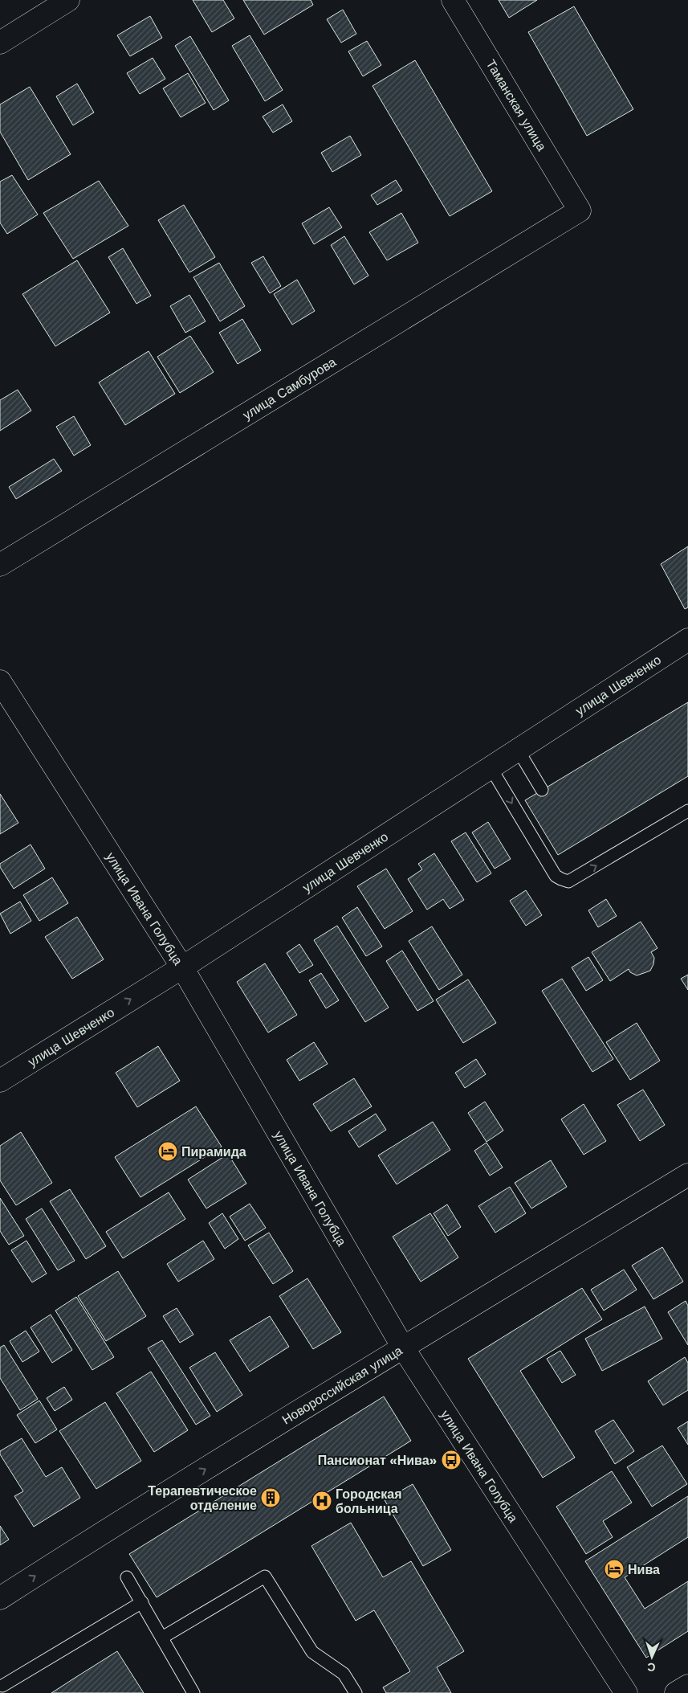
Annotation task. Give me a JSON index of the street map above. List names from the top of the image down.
{
  "streets": {
    "street": [
      "Таманская улица",
      "улица Самбурова",
      "улица Шевченко",
      "улица Ивана Голубца",
      "Новороссийская улица"
    ]
  },
  "crossings": [
    ["Таманская улица", "улица Самбурова"],
    ["улица Шевченко", "улица Ивана Голубца"],
    ["улица Ивана Голубца", "Новороссийская улица"]
  ],
  "one_way": ["Новороссийская улица"],
  "places": {
    "hotel": ["Пирамида", "Нива"],
    "bus stop": ["Пансионат «Нива»"],
    "building": ["Терапевтическое отделение"],
    "hospital": ["Городская больница"]
  },
  "north": "bottom"
}
